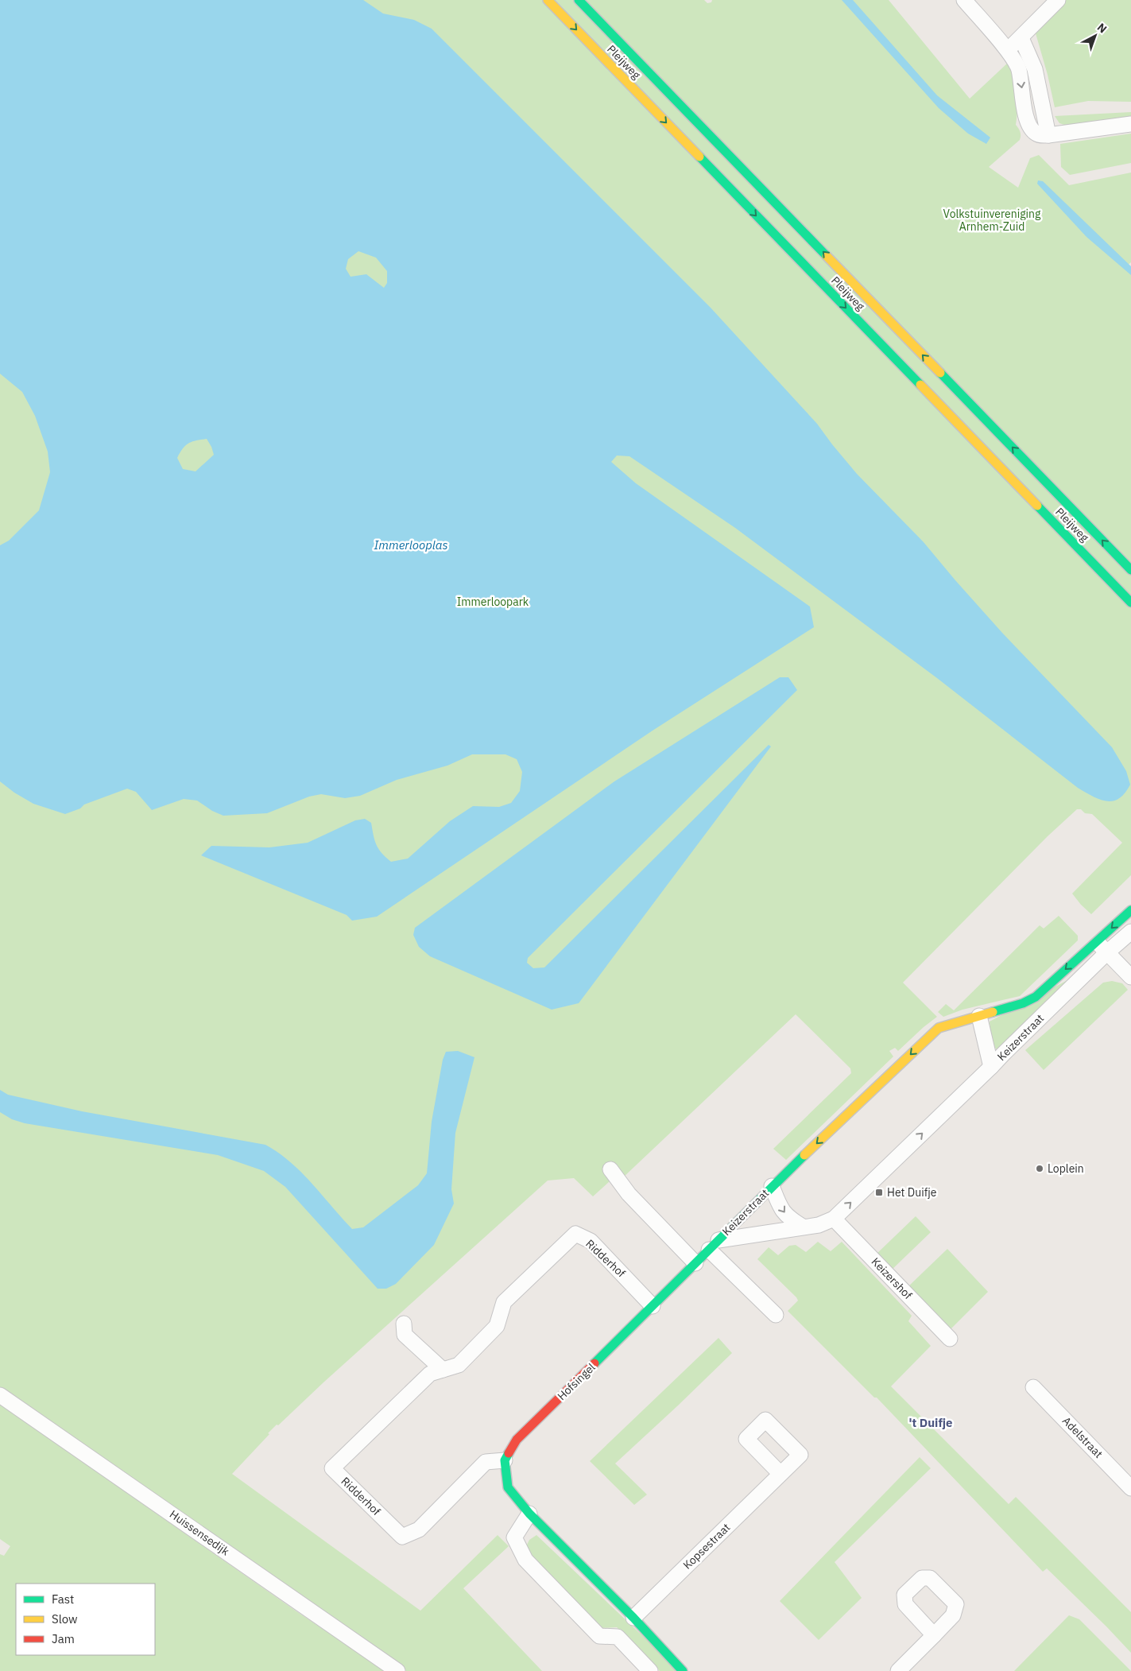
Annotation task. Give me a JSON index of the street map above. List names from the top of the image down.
{
  "streets": {
    "main road": ["Pleijweg", "Keizerstraat", "Hofsingel"],
    "street": [
      "Ridderhof",
      "Keizershof",
      "Adelstraat",
      "Huissensedijk",
      "Kopsestraat"
    ]
  },
  "crossings": [
    ["Keizerstraat", "Keizershof"],
    ["Keizerstraat", "Hofsingel"],
    ["Ridderhof", "Hofsingel"]
  ],
  "districts": ["'t Duifje"],
  "water": ["Immerlooplas"],
  "parks": ["Volkstuinvereniging Arnhem-Zuid", "Immerloopark"],
  "places": {
    "other": ["Loplein"],
    "transit": ["Het Duifje"]
  },
  "legend": ["Fast", "Slow", "Jam"],
  "north": "top right"
}
